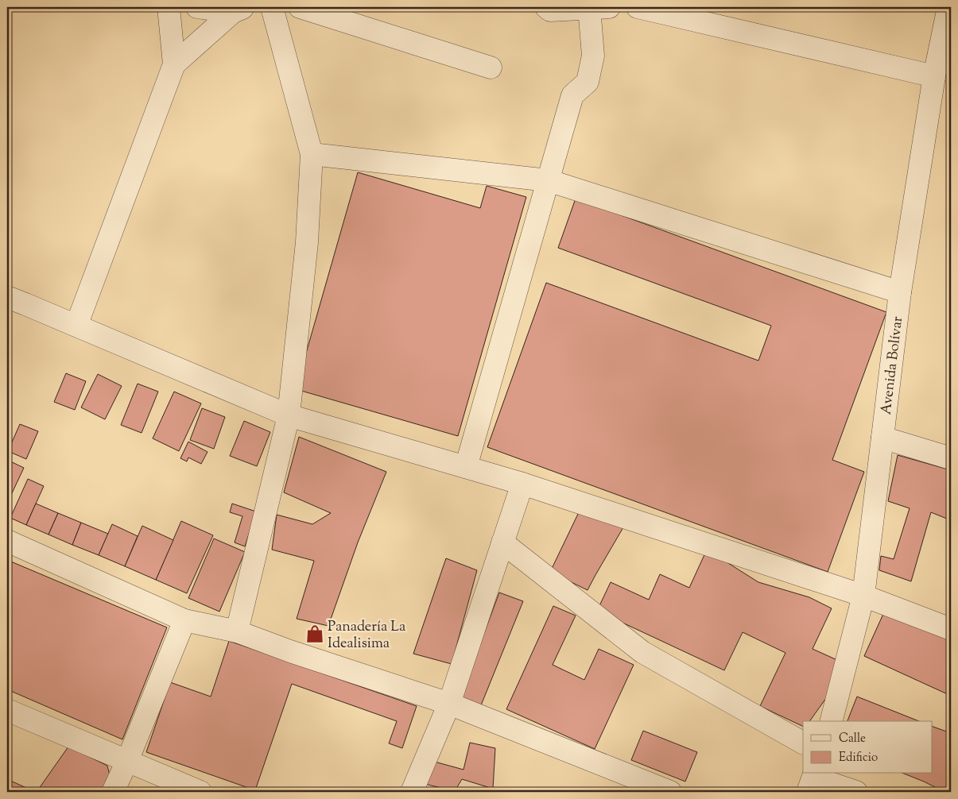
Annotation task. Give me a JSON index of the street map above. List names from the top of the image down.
{
  "streets": {
    "street": ["Avenida Bolívar"]
  },
  "places": {
    "shop": ["Panadería La Idealisima"]
  },
  "legend": ["Calle", "Edificio"]
}
